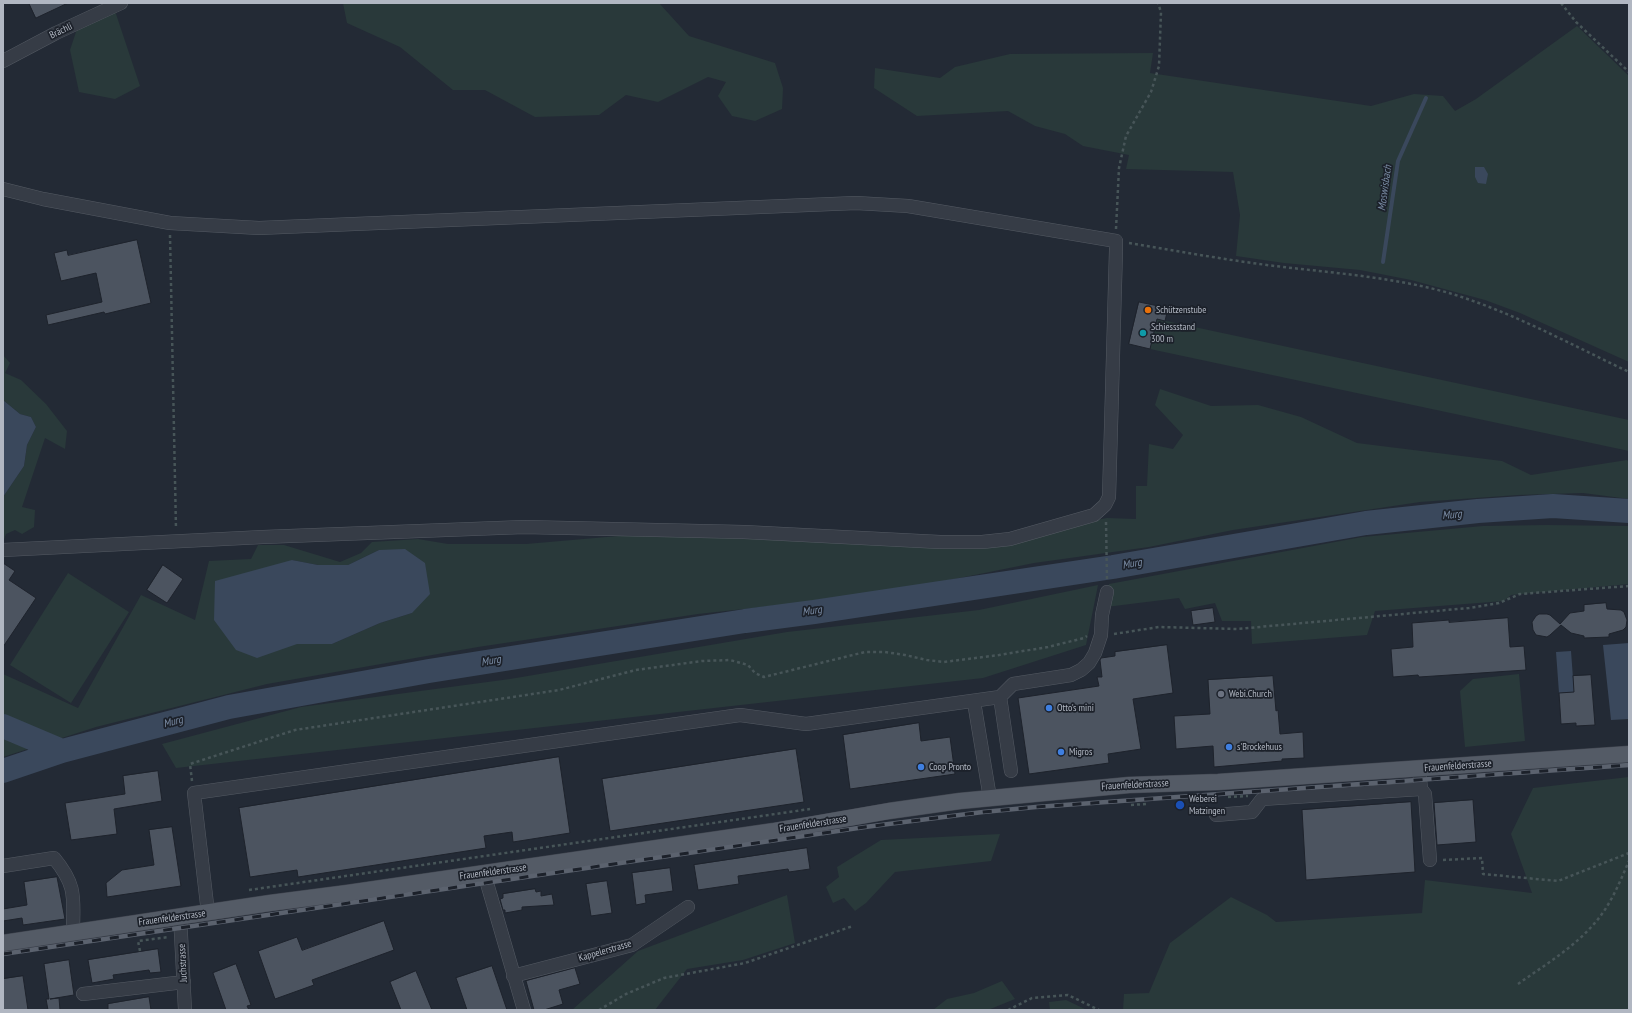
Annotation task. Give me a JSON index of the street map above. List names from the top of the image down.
{
  "streets": {
    "main road": ["Frauenfelderstrasse"],
    "street": ["Brächli", "Kappelerstrasse", "Juchstrasse"]
  },
  "crossings": [
    ["Frauenfelderstrasse", "Juchstrasse"]
  ],
  "water": ["Moswisbach", "Murg"],
  "places": [
    "Schützenstube",
    "Schiessstand 300 m",
    "Webi.Church",
    "Otto's mini",
    "s'Brockehuus",
    "Migros",
    "Coop Pronto",
    "Weberei Matzingen"
  ]
}
